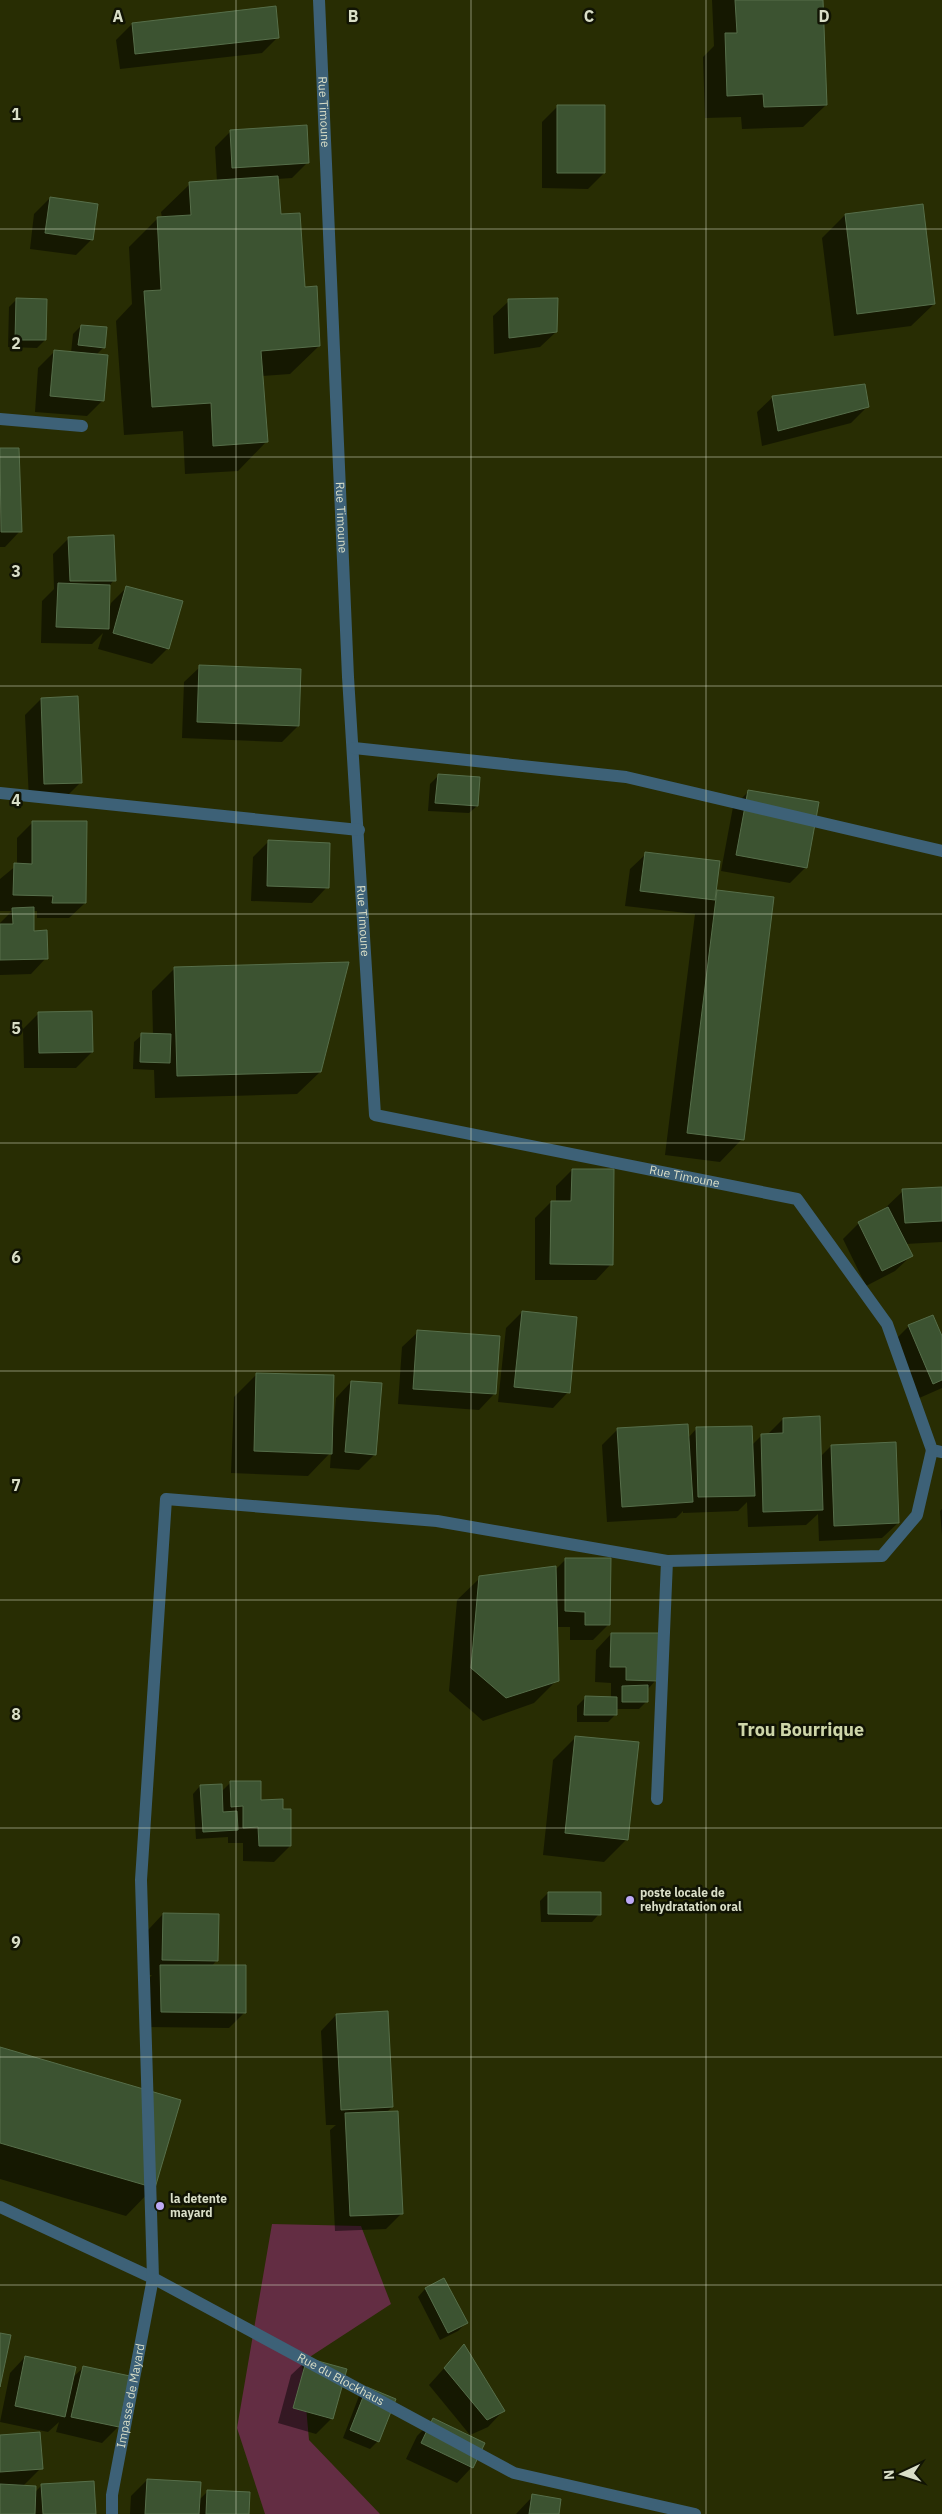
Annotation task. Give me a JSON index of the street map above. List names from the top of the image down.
{
  "streets": {
    "street": ["Rue Timoune", "Rue du Blockhaus", "Impasse de Mayard"]
  },
  "crossings": [
    ["Rue du Blockhaus", "Impasse de Mayard"]
  ],
  "districts": ["Trou Bourrique"],
  "places": ["poste locale de rehydratation oral", "la detente mayard"],
  "north": "left",
  "grid": {
    "columns": [
      "A",
      "B",
      "C",
      "D"
    ],
    "rows": [
      "1",
      "2",
      "3",
      "4",
      "5",
      "6",
      "7",
      "8",
      "9"
    ]
  }
}
